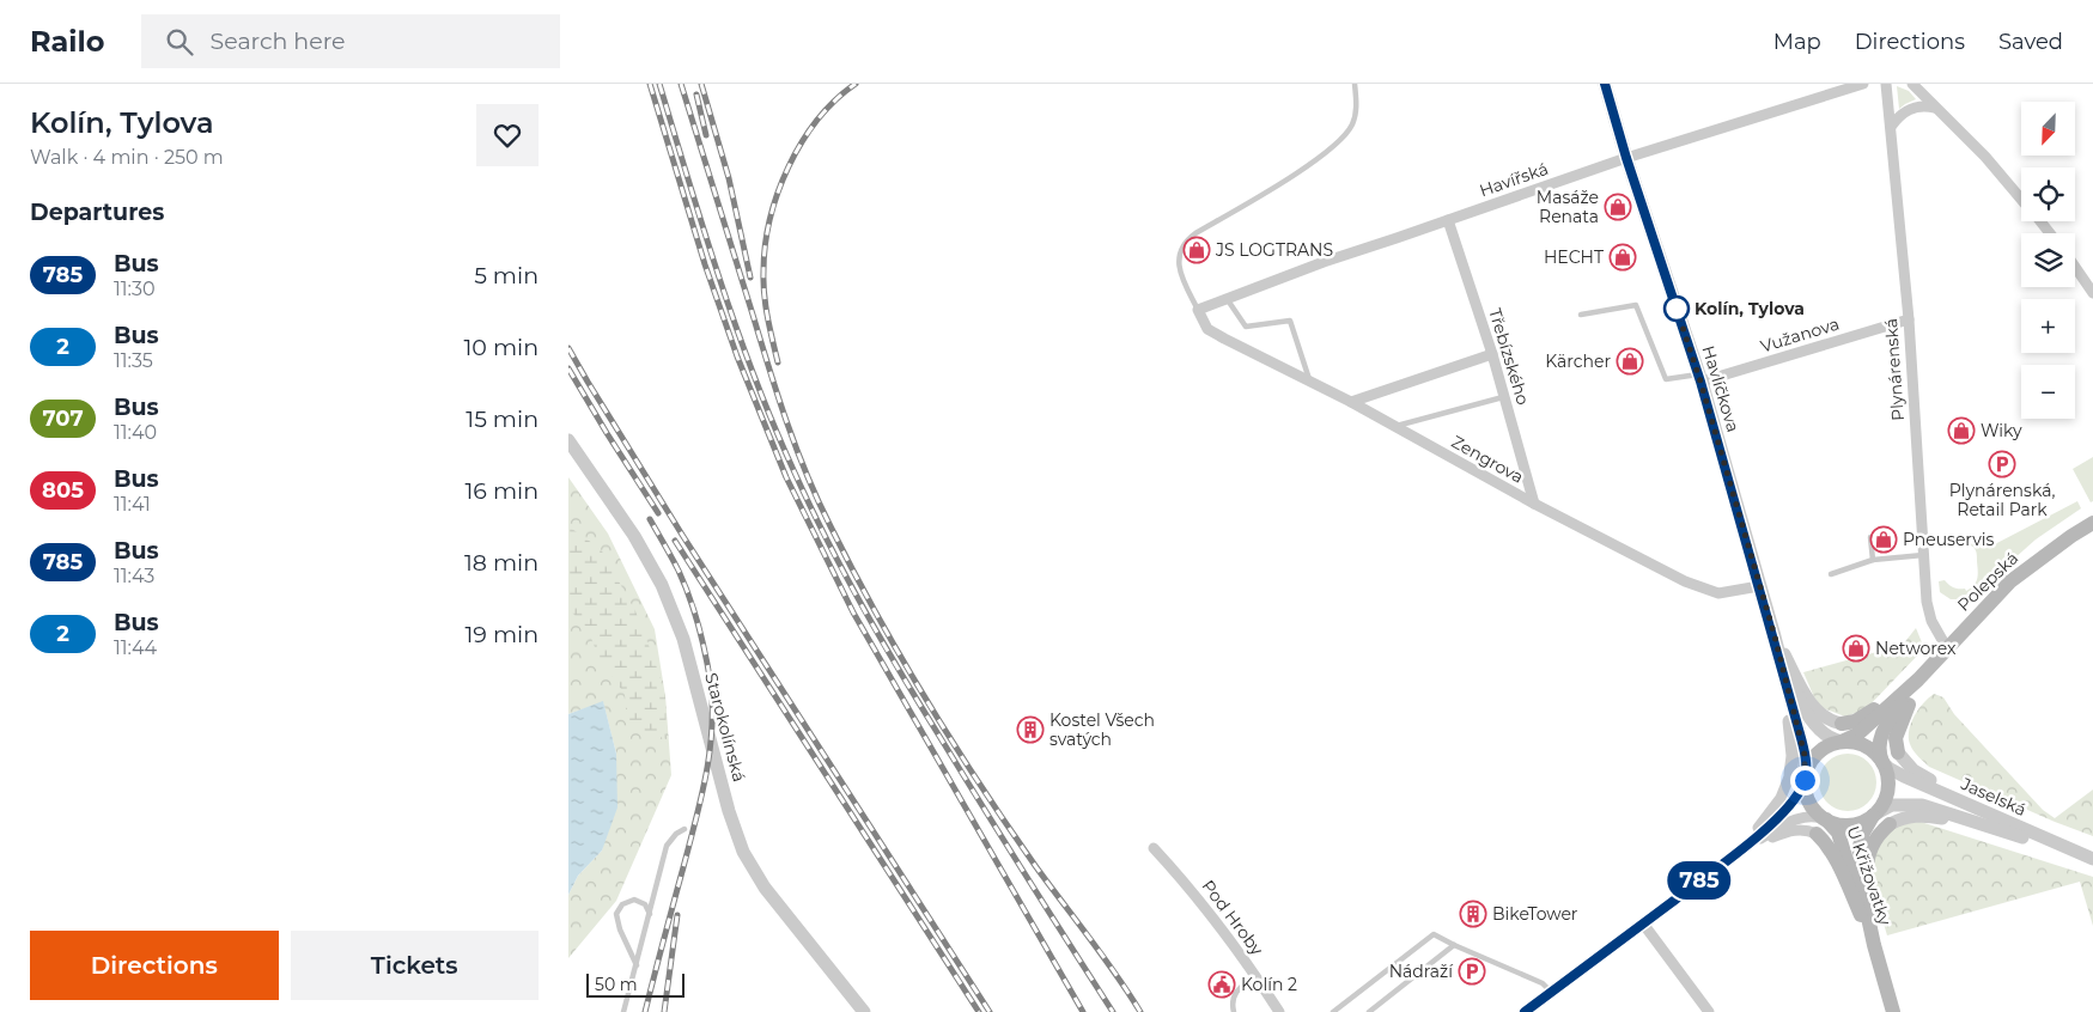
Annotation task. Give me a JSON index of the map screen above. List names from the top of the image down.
{
  "streets": {
    "main road": ["Polepská", "U Křižovatky"],
    "street": [
      "Havířská",
      "Vužanova",
      "Třebízského",
      "Plynárenská",
      "Havlíčkova",
      "Zengrova",
      "Starokolínská",
      "Jaselská",
      "Pod Hroby"
    ]
  },
  "crossings": [
    ["Havířská", "Třebízského"],
    ["Havířská", "Havlíčkova"],
    ["Havířská", "Zengrova"],
    ["Vužanova", "Plynárenská"],
    ["Vužanova", "Havlíčkova"],
    ["Třebízského", "Zengrova"],
    ["Plynárenská", "Polepská"],
    ["Havlíčkova", "Zengrova"],
    ["Havlíčkova", "Polepská"],
    ["Havlíčkova", "Jaselská"],
    ["Havlíčkova", "U Křižovatky"],
    ["Polepská", "Jaselská"],
    ["Polepská", "U Křižovatky"],
    ["Jaselská", "U Křižovatky"]
  ],
  "places": {
    "shop": [
      "Masáže Renata",
      "JS LOGTRANS",
      "HECHT",
      "Kärcher",
      "Wiky",
      "Pneuservis",
      "Networex"
    ],
    "other": ["Kolín, Tylova"],
    "parking": ["Plynárenská, Retail Park", "Nádraží"],
    "building": ["Kostel Všech svatých", "BikeTower"],
    "public building": ["Kolín 2"]
  },
  "lines": ["bus line 785"],
  "scale_bar": "50 m",
  "north": "bottom left",
  "page": {
    "header": "Railo",
    "search": "Search here",
    "nav": ["Map", "Directions", "Saved"],
    "heading": [
      ["Kolín, Tylova", "Walk · 4 min · 250 m"],
      "Departures"
    ],
    "on_map": "785",
    "map_buttons": ["+", "−"],
    "list": [
      {
        "mark": "785",
        "name": "Bus",
        "note": "11:30",
        "value": "5 min"
      },
      {
        "mark": "2",
        "name": "Bus",
        "note": "11:35",
        "value": "10 min"
      },
      {
        "mark": "707",
        "name": "Bus",
        "note": "11:40",
        "value": "15 min"
      },
      {
        "mark": "805",
        "name": "Bus",
        "note": "11:41",
        "value": "16 min"
      },
      {
        "mark": "785",
        "name": "Bus",
        "note": "11:43",
        "value": "18 min"
      },
      {
        "mark": "2",
        "name": "Bus",
        "note": "11:44",
        "value": "19 min"
      }
    ],
    "buttons": ["Directions", "Tickets"],
    "scale": "50 m"
  }
}
